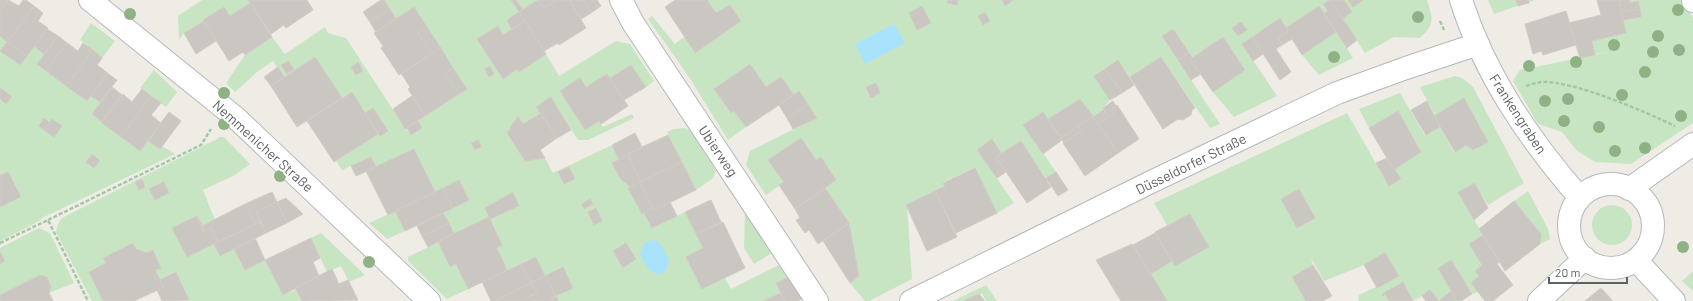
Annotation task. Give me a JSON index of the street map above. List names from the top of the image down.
{
  "streets": {
    "street": [
      "Frankengraben",
      "Nemmenicher Straße",
      "Ubierweg",
      "Düsseldorfer Straße"
    ]
  },
  "crossings": [
    ["Frankengraben", "Düsseldorfer Straße"]
  ],
  "scale_bar": "20 m"
}
